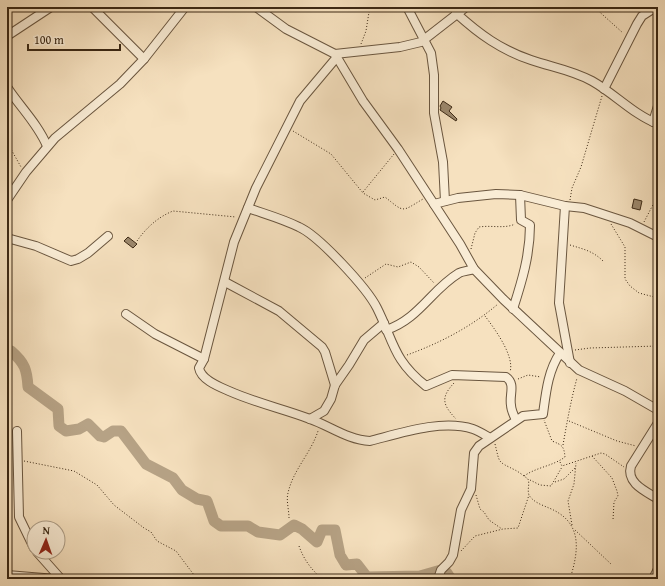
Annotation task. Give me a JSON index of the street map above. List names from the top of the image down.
{
  "scale_bar": "100 m",
  "north": "top"
}
